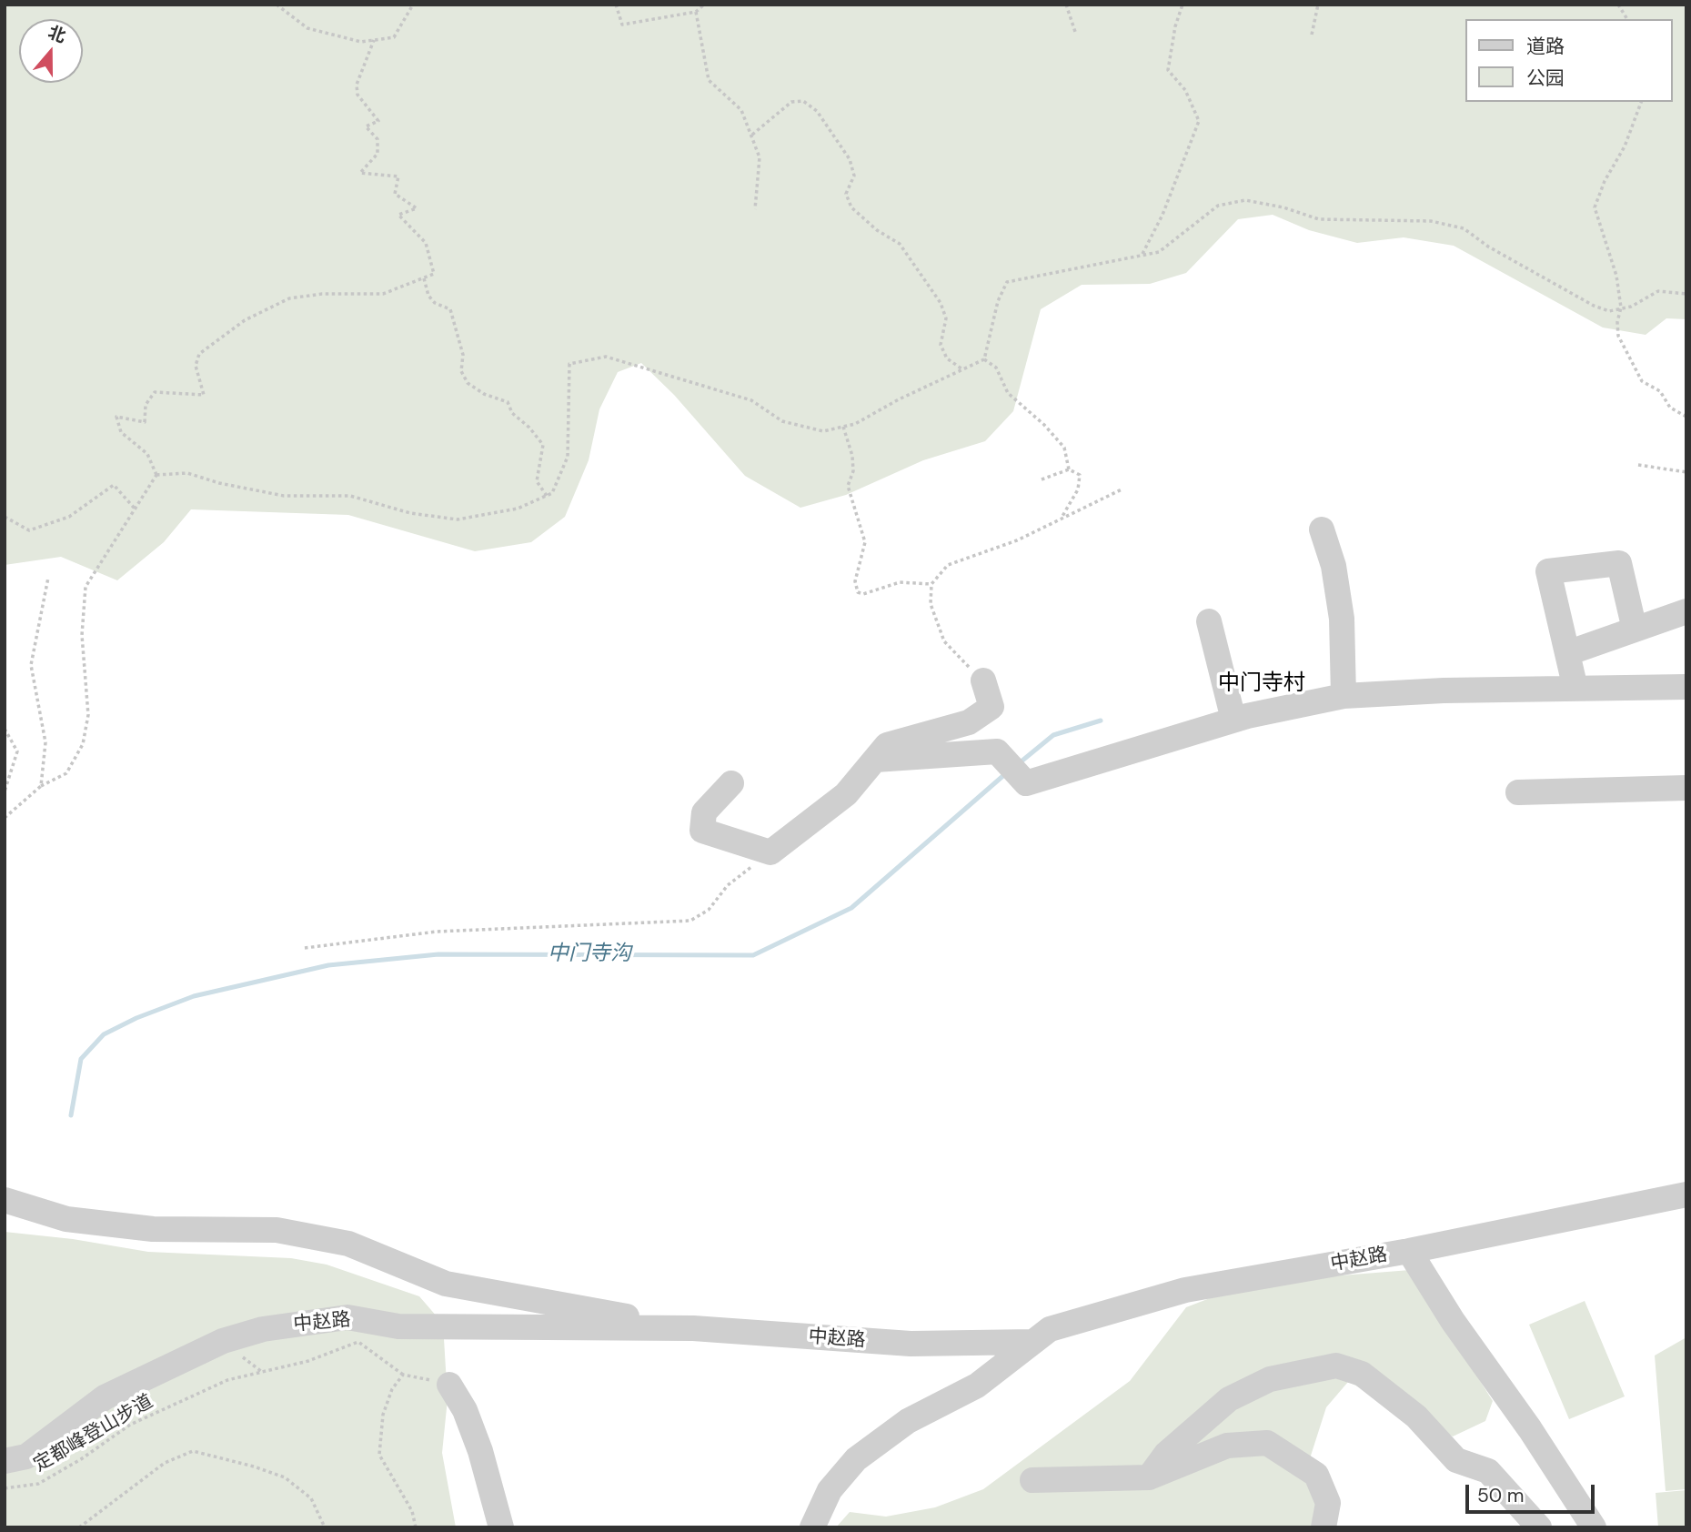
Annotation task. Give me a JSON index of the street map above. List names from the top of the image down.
{
  "streets": {
    "street": ["中赵路"],
    "path": ["定都峰登山步道"]
  },
  "districts": ["中门寺村"],
  "water": ["中门寺沟"],
  "legend": ["道路", "公园"],
  "scale_bar": "50 m",
  "north": "top"
}
